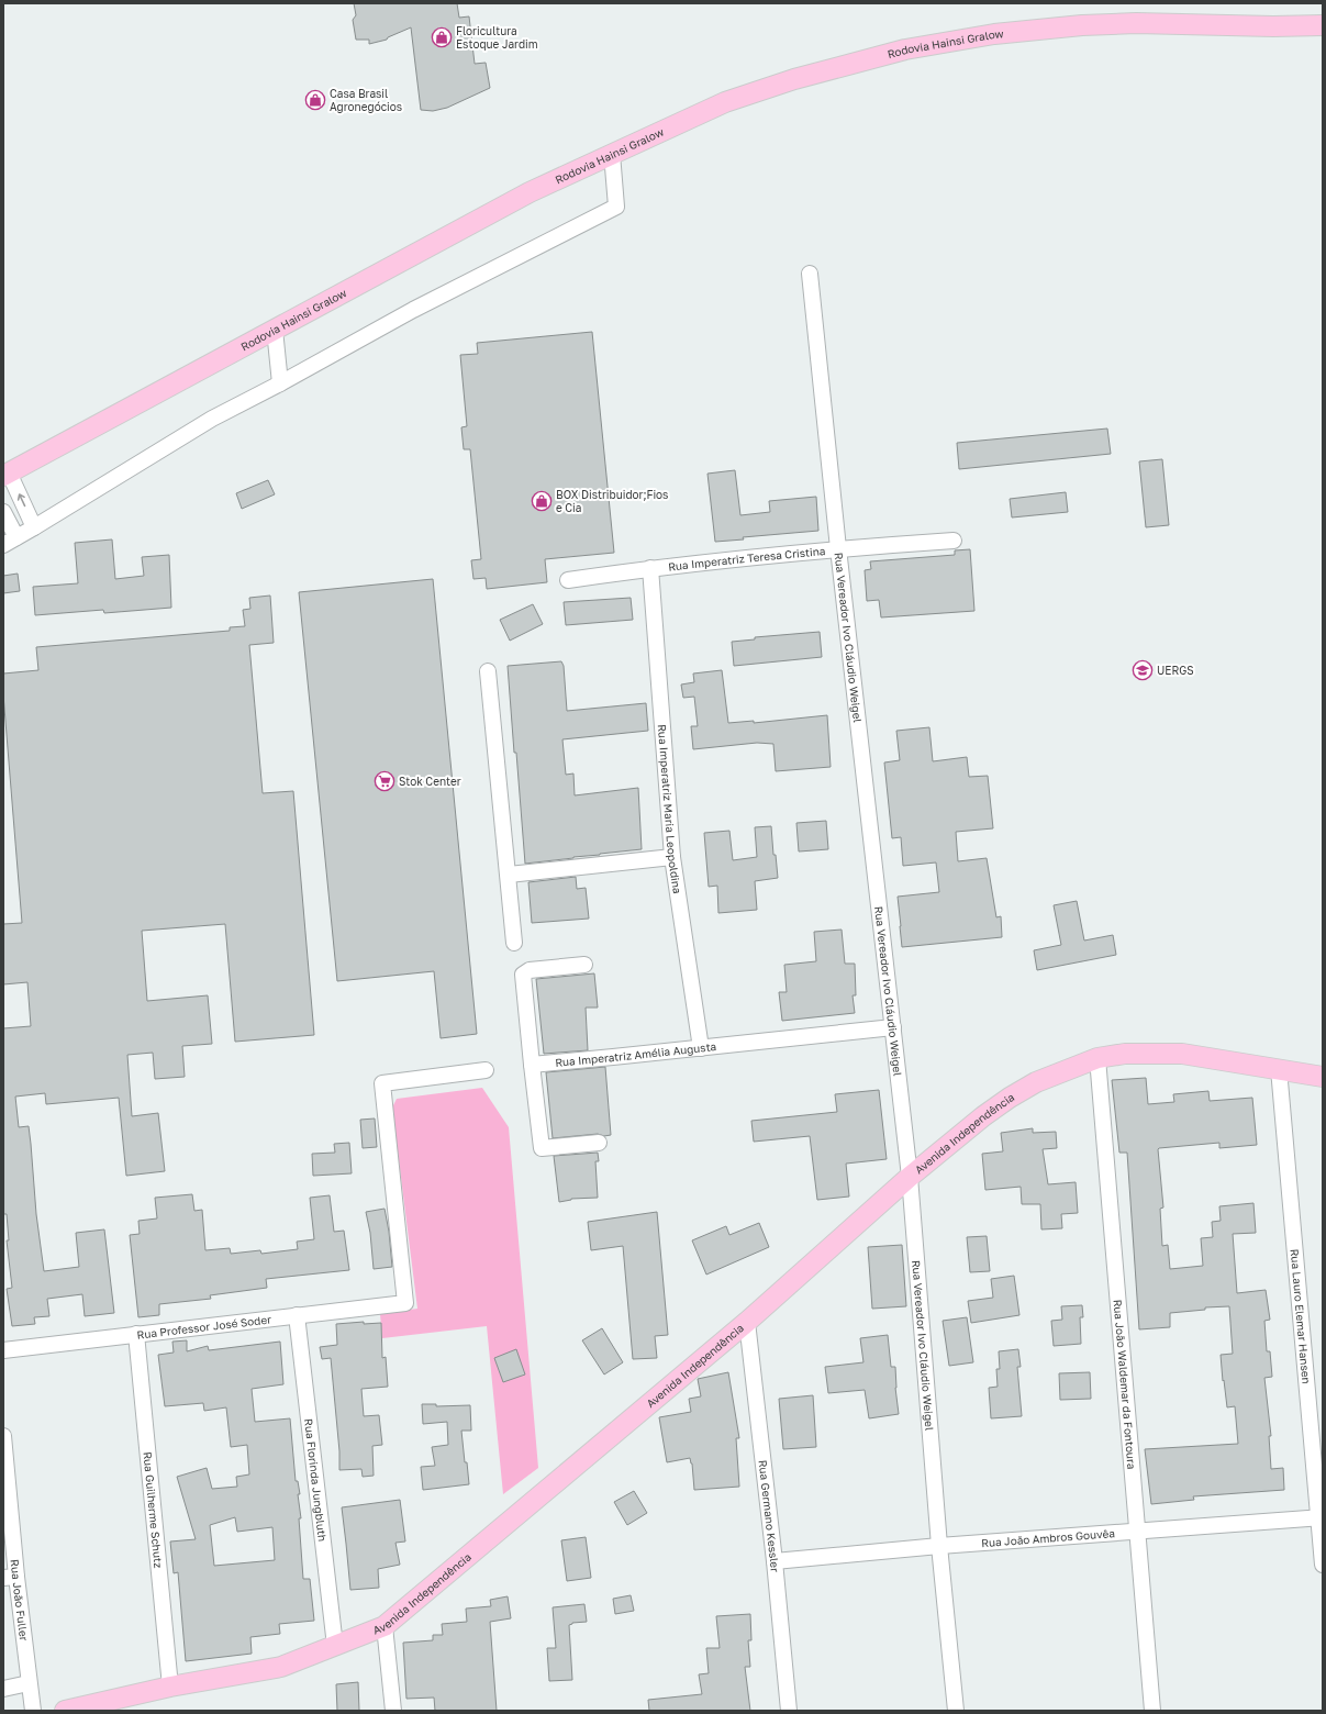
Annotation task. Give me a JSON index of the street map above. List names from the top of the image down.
{
  "streets": {
    "main road": ["Rodovia Hainsi Gralow", "Avenida Independência"],
    "street": [
      "Rua Imperatriz Teresa Cristina",
      "Rua Vereador Ivo Cláudio Weigel",
      "Rua Imperatriz Maria Leopoldina",
      "Rua Imperatriz Amélia Augusta",
      "Rua Lauro Elemar Hansen",
      "Rua Professor José Soder",
      "Rua João Waldemar da Fontoura",
      "Rua Florinda Jungbluth",
      "Rua Guilherme Schutz",
      "Rua Germano Kessler",
      "Rua João Ambros Gouvêa",
      "Rua João Fuller"
    ]
  },
  "crossings": [
    ["Rua Imperatriz Teresa Cristina", "Rua Vereador Ivo Cláudio Weigel"],
    ["Rua Imperatriz Teresa Cristina", "Rua Imperatriz Maria Leopoldina"],
    ["Rua Vereador Ivo Cláudio Weigel", "Rua Imperatriz Amélia Augusta"],
    ["Rua Vereador Ivo Cláudio Weigel", "Avenida Independência"],
    ["Rua Vereador Ivo Cláudio Weigel", "Rua João Ambros Gouvêa"],
    ["Rua Imperatriz Maria Leopoldina", "Rua Imperatriz Amélia Augusta"],
    ["Avenida Independência", "Rua Lauro Elemar Hansen"],
    ["Avenida Independência", "Rua João Waldemar da Fontoura"],
    ["Avenida Independência", "Rua Florinda Jungbluth"],
    ["Avenida Independência", "Rua Guilherme Schutz"],
    ["Avenida Independência", "Rua Germano Kessler"],
    ["Rua Lauro Elemar Hansen", "Rua João Ambros Gouvêa"],
    ["Rua Professor José Soder", "Rua Florinda Jungbluth"],
    ["Rua Professor José Soder", "Rua Guilherme Schutz"],
    ["Rua João Waldemar da Fontoura", "Rua João Ambros Gouvêa"],
    ["Rua Germano Kessler", "Rua João Ambros Gouvêa"]
  ],
  "places": {
    "shop": ["Floricultura Estoque Jardim", "Casa Brasil Agronegócios", "BOX Distribuidor;Fios e Cia"],
    "school or university": ["UERGS"],
    "supermarket": ["Stok Center"]
  }
}
